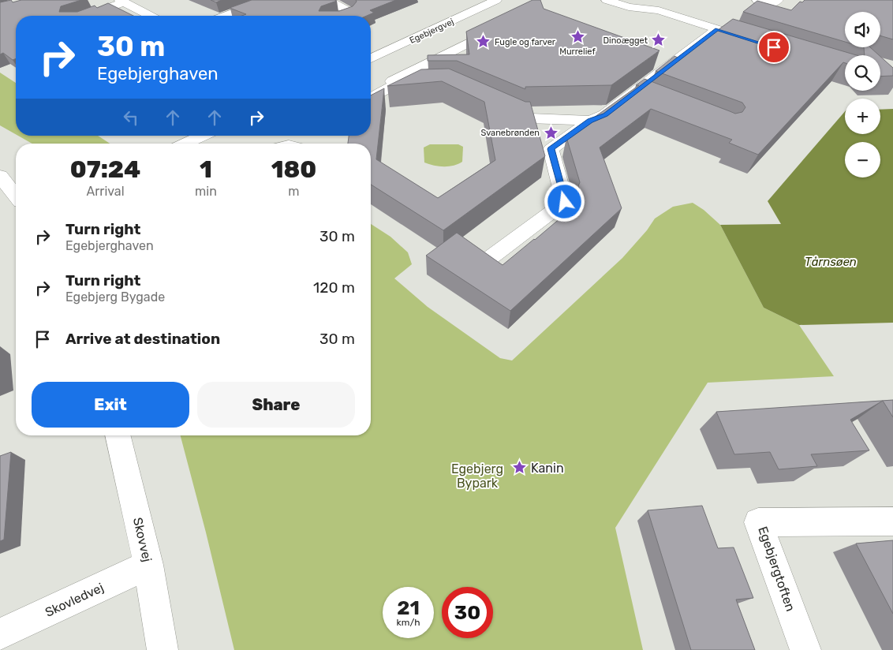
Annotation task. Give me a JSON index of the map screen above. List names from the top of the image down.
{
  "streets": {
    "street": [
      "Egebjergvej",
      "Skovvej",
      "Egebjergtoften",
      "Skovledvej"
    ]
  },
  "crossings": [
    ["Skovvej", "Skovledvej"]
  ],
  "water": ["Tårnsøen"],
  "parks": ["Egebjerg Bypark"],
  "places": {
    "place": [
      "Murrelief",
      "Dinoægget",
      "Fugle og farver",
      "Svanebrønden",
      "Kanin"
    ]
  },
  "page": {
    "map_buttons": ["+", "−"],
    "turn": ["30 m", "Egebjerghaven"],
    "eta": [
      "07:24",
      "Arrival",
      "1",
      "min",
      "180",
      "m"
    ],
    "list": [
      {
        "name": "Turn right",
        "note": "Egebjerghaven",
        "value": "30 m"
      },
      {
        "name": "Turn right",
        "note": "Egebjerg Bygade",
        "value": "120 m"
      },
      {
        "name": "Arrive at destination",
        "value": "30 m"
      }
    ],
    "buttons": ["Exit", "Share"],
    "speed": "21 km/h",
    "limit": "30"
  }
}
